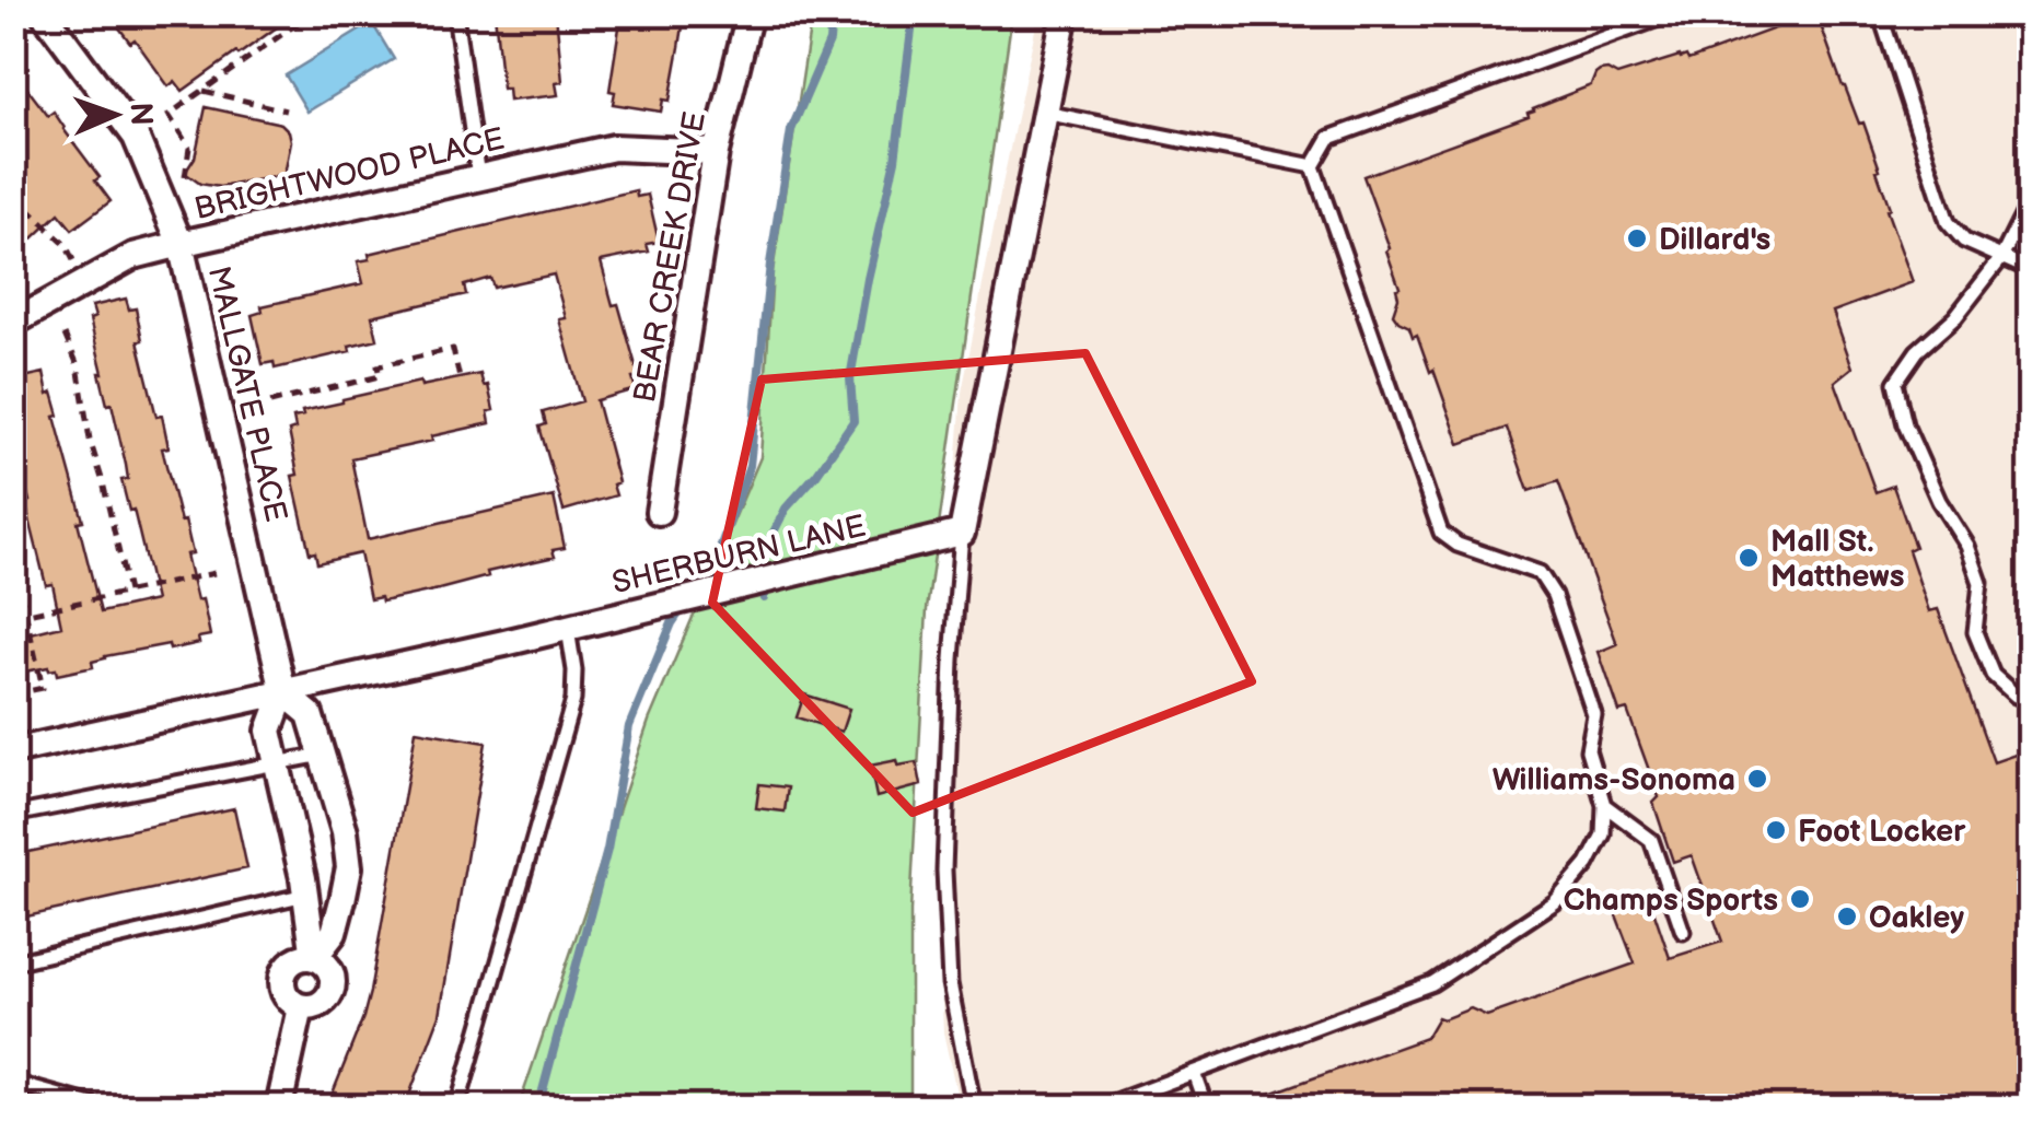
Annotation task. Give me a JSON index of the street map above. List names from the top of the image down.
{
  "streets": {
    "street": [
      "BRIGHTWOOD PLACE",
      "BEAR CREEK DRIVE",
      "MALLGATE PLACE",
      "SHERBURN LANE"
    ]
  },
  "crossings": [
    ["BRIGHTWOOD PLACE", "BEAR CREEK DRIVE"],
    ["BRIGHTWOOD PLACE", "MALLGATE PLACE"],
    ["MALLGATE PLACE", "SHERBURN LANE"]
  ],
  "places": [
    "Dillard's",
    "Mall St. Matthews",
    "Williams-Sonoma",
    "Foot Locker",
    "Champs Sports",
    "Oakley"
  ],
  "north": "right"
}
